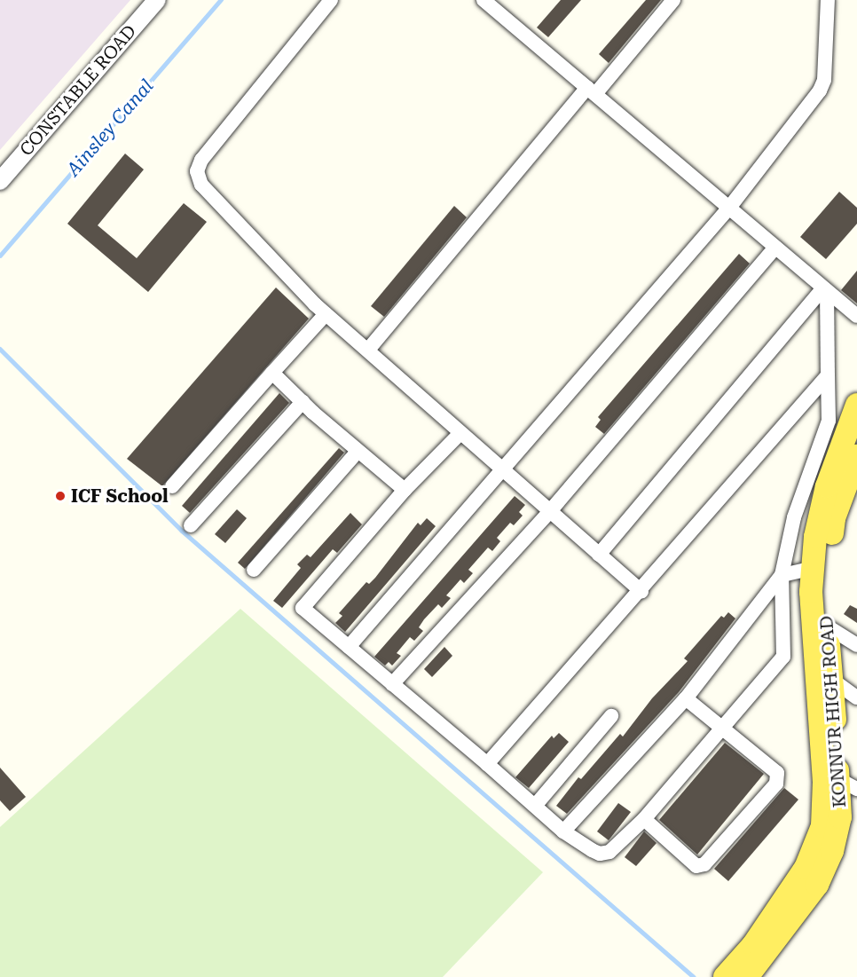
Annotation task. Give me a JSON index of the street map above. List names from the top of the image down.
{
  "streets": {
    "main road": ["KONNUR HIGH ROAD"],
    "street": ["CONSTABLE ROAD"]
  },
  "water": ["Ainsley Canal"],
  "places": ["ICF School"]
}
